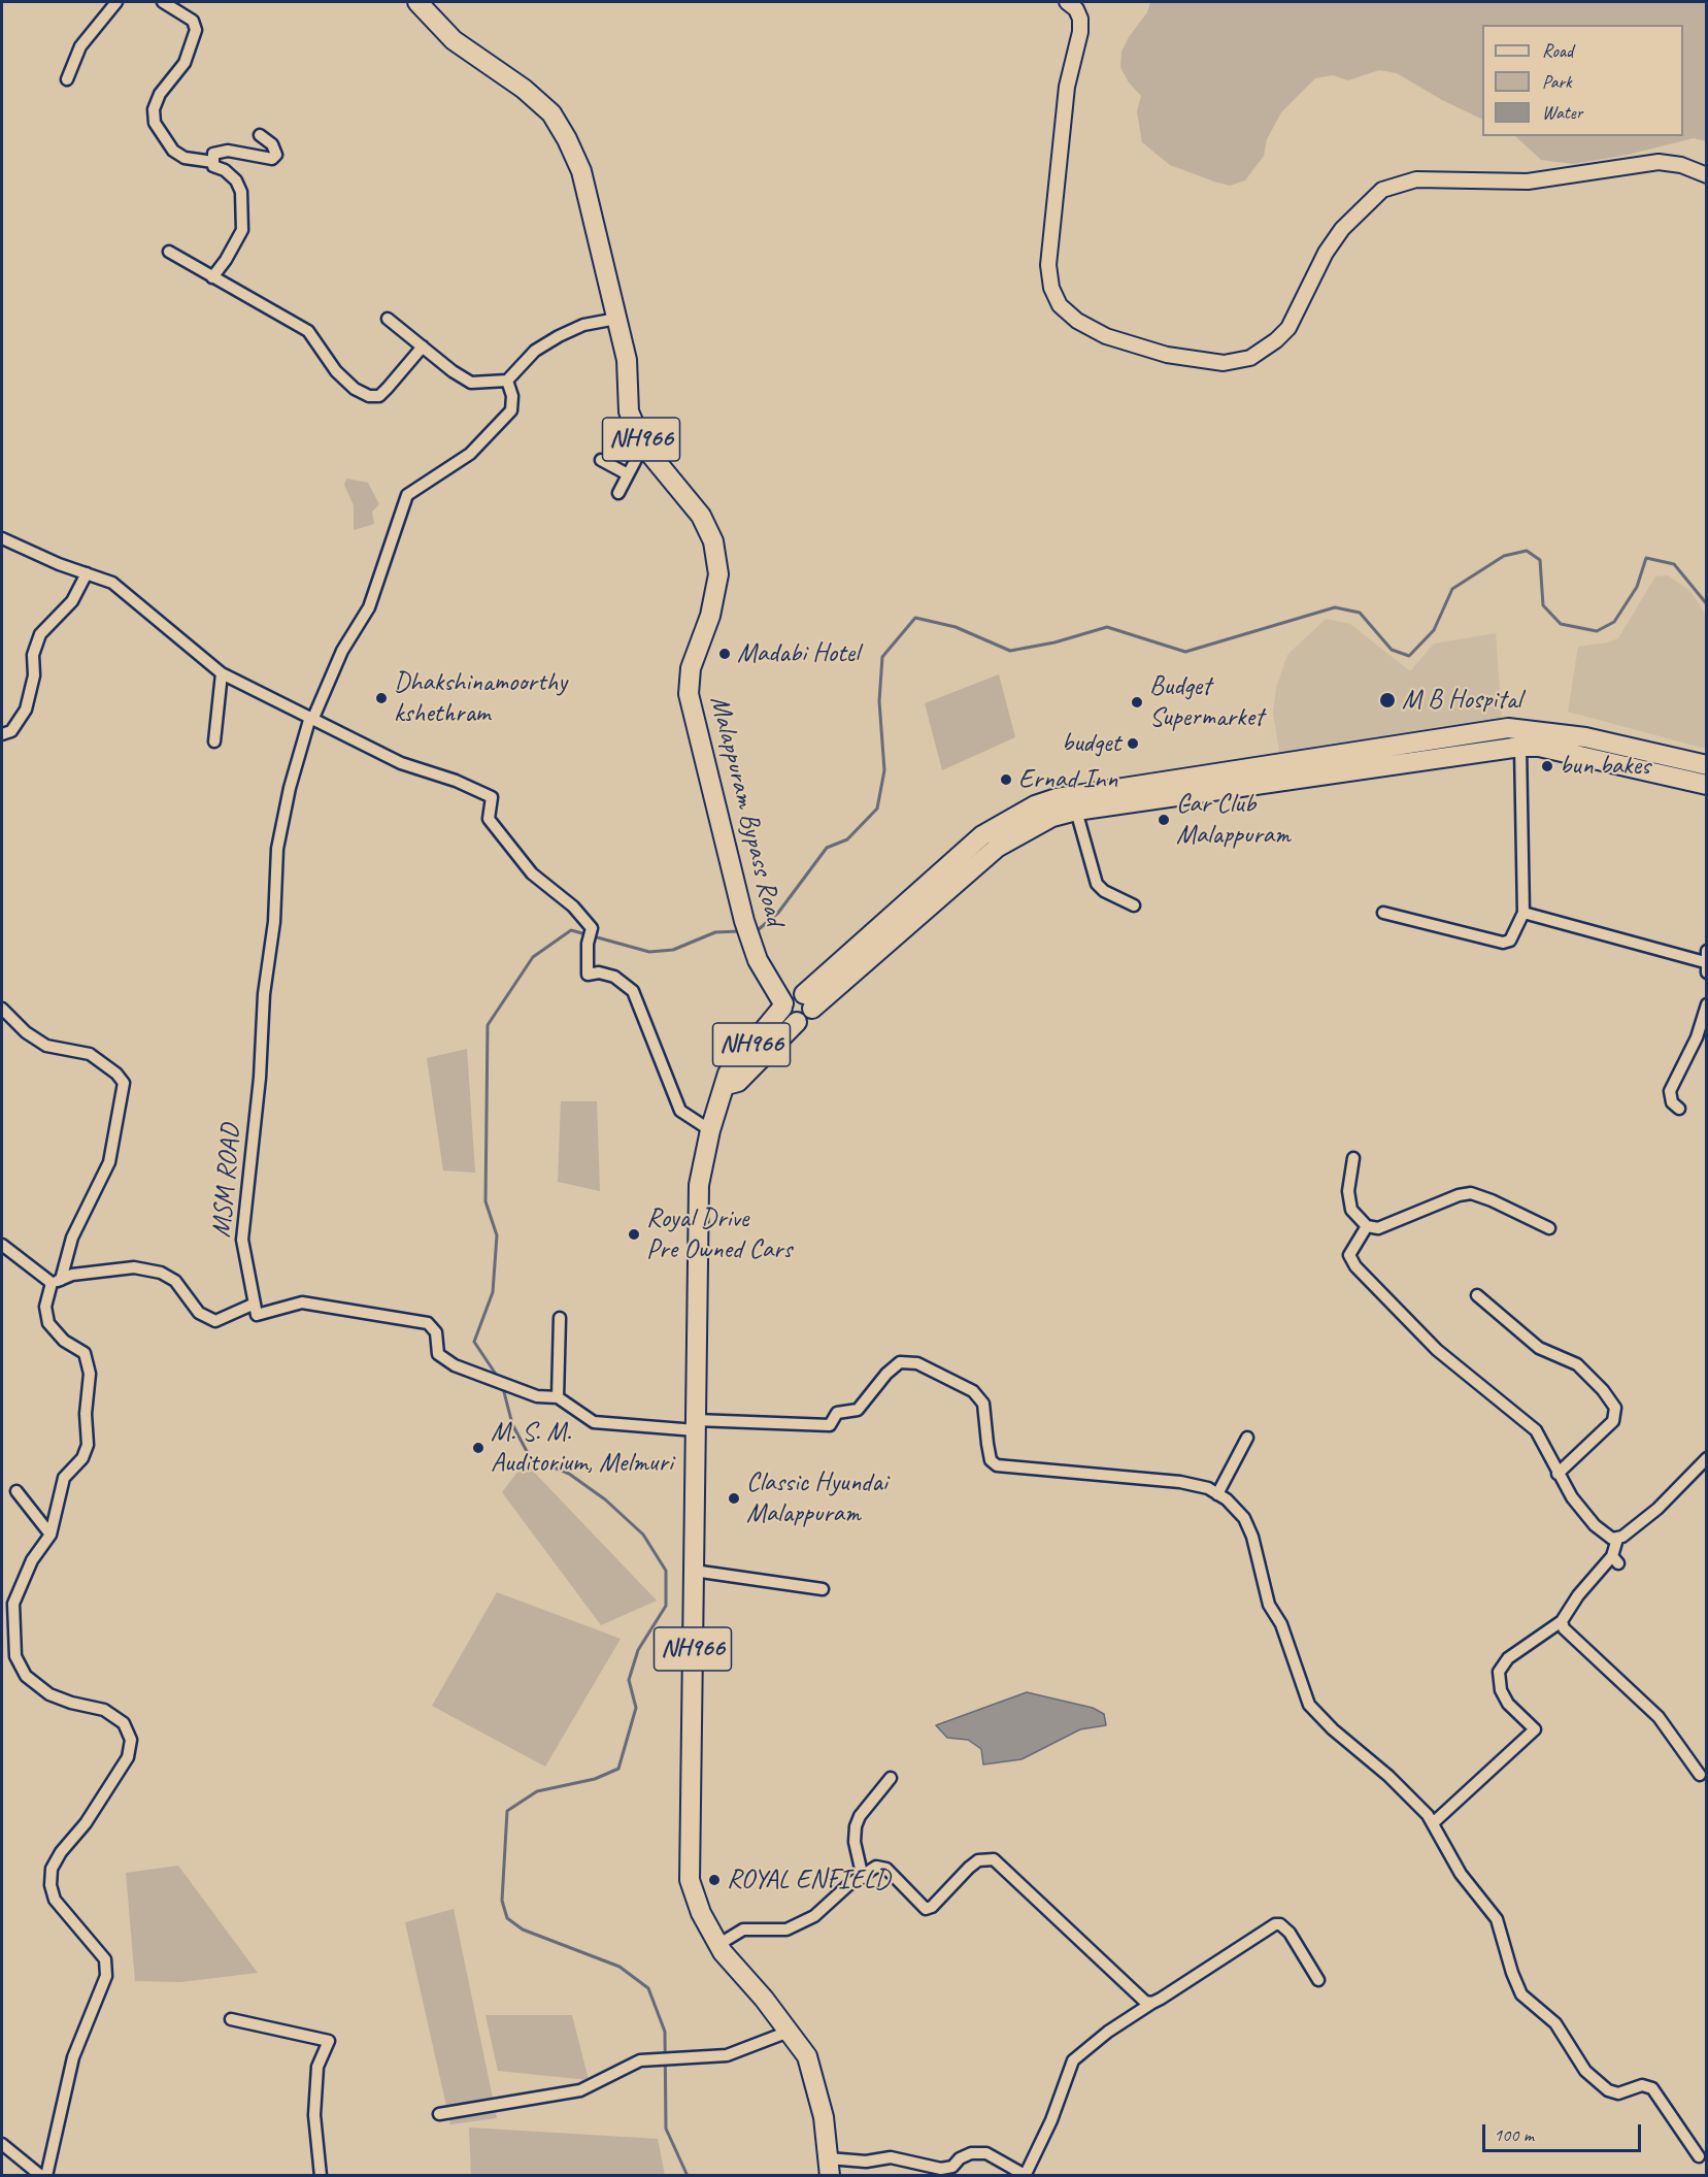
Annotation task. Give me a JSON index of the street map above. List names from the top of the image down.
{
  "streets": {
    "highway": ["NH966", "Malappuram Bypass Road"],
    "street": ["MSM ROAD"]
  },
  "crossings": [
    ["NH966", "Malappuram Bypass Road"]
  ],
  "places": [
    "Madabi Hotel",
    "Dhakshinamoorthy kshethram",
    "M B Hospital",
    "Budget Supermarket",
    "budget",
    "bun bakes",
    "Ernad Inn",
    "Car Club Malappuram",
    "Royal Drive Pre Owned Cars",
    "M. S. M. Auditorium, Melmuri",
    "Classic Hyundai Malappuram",
    "ROYAL ENFIELD"
  ],
  "legend": ["Road", "Park", "Water"],
  "scale_bar": "100 m"
}
